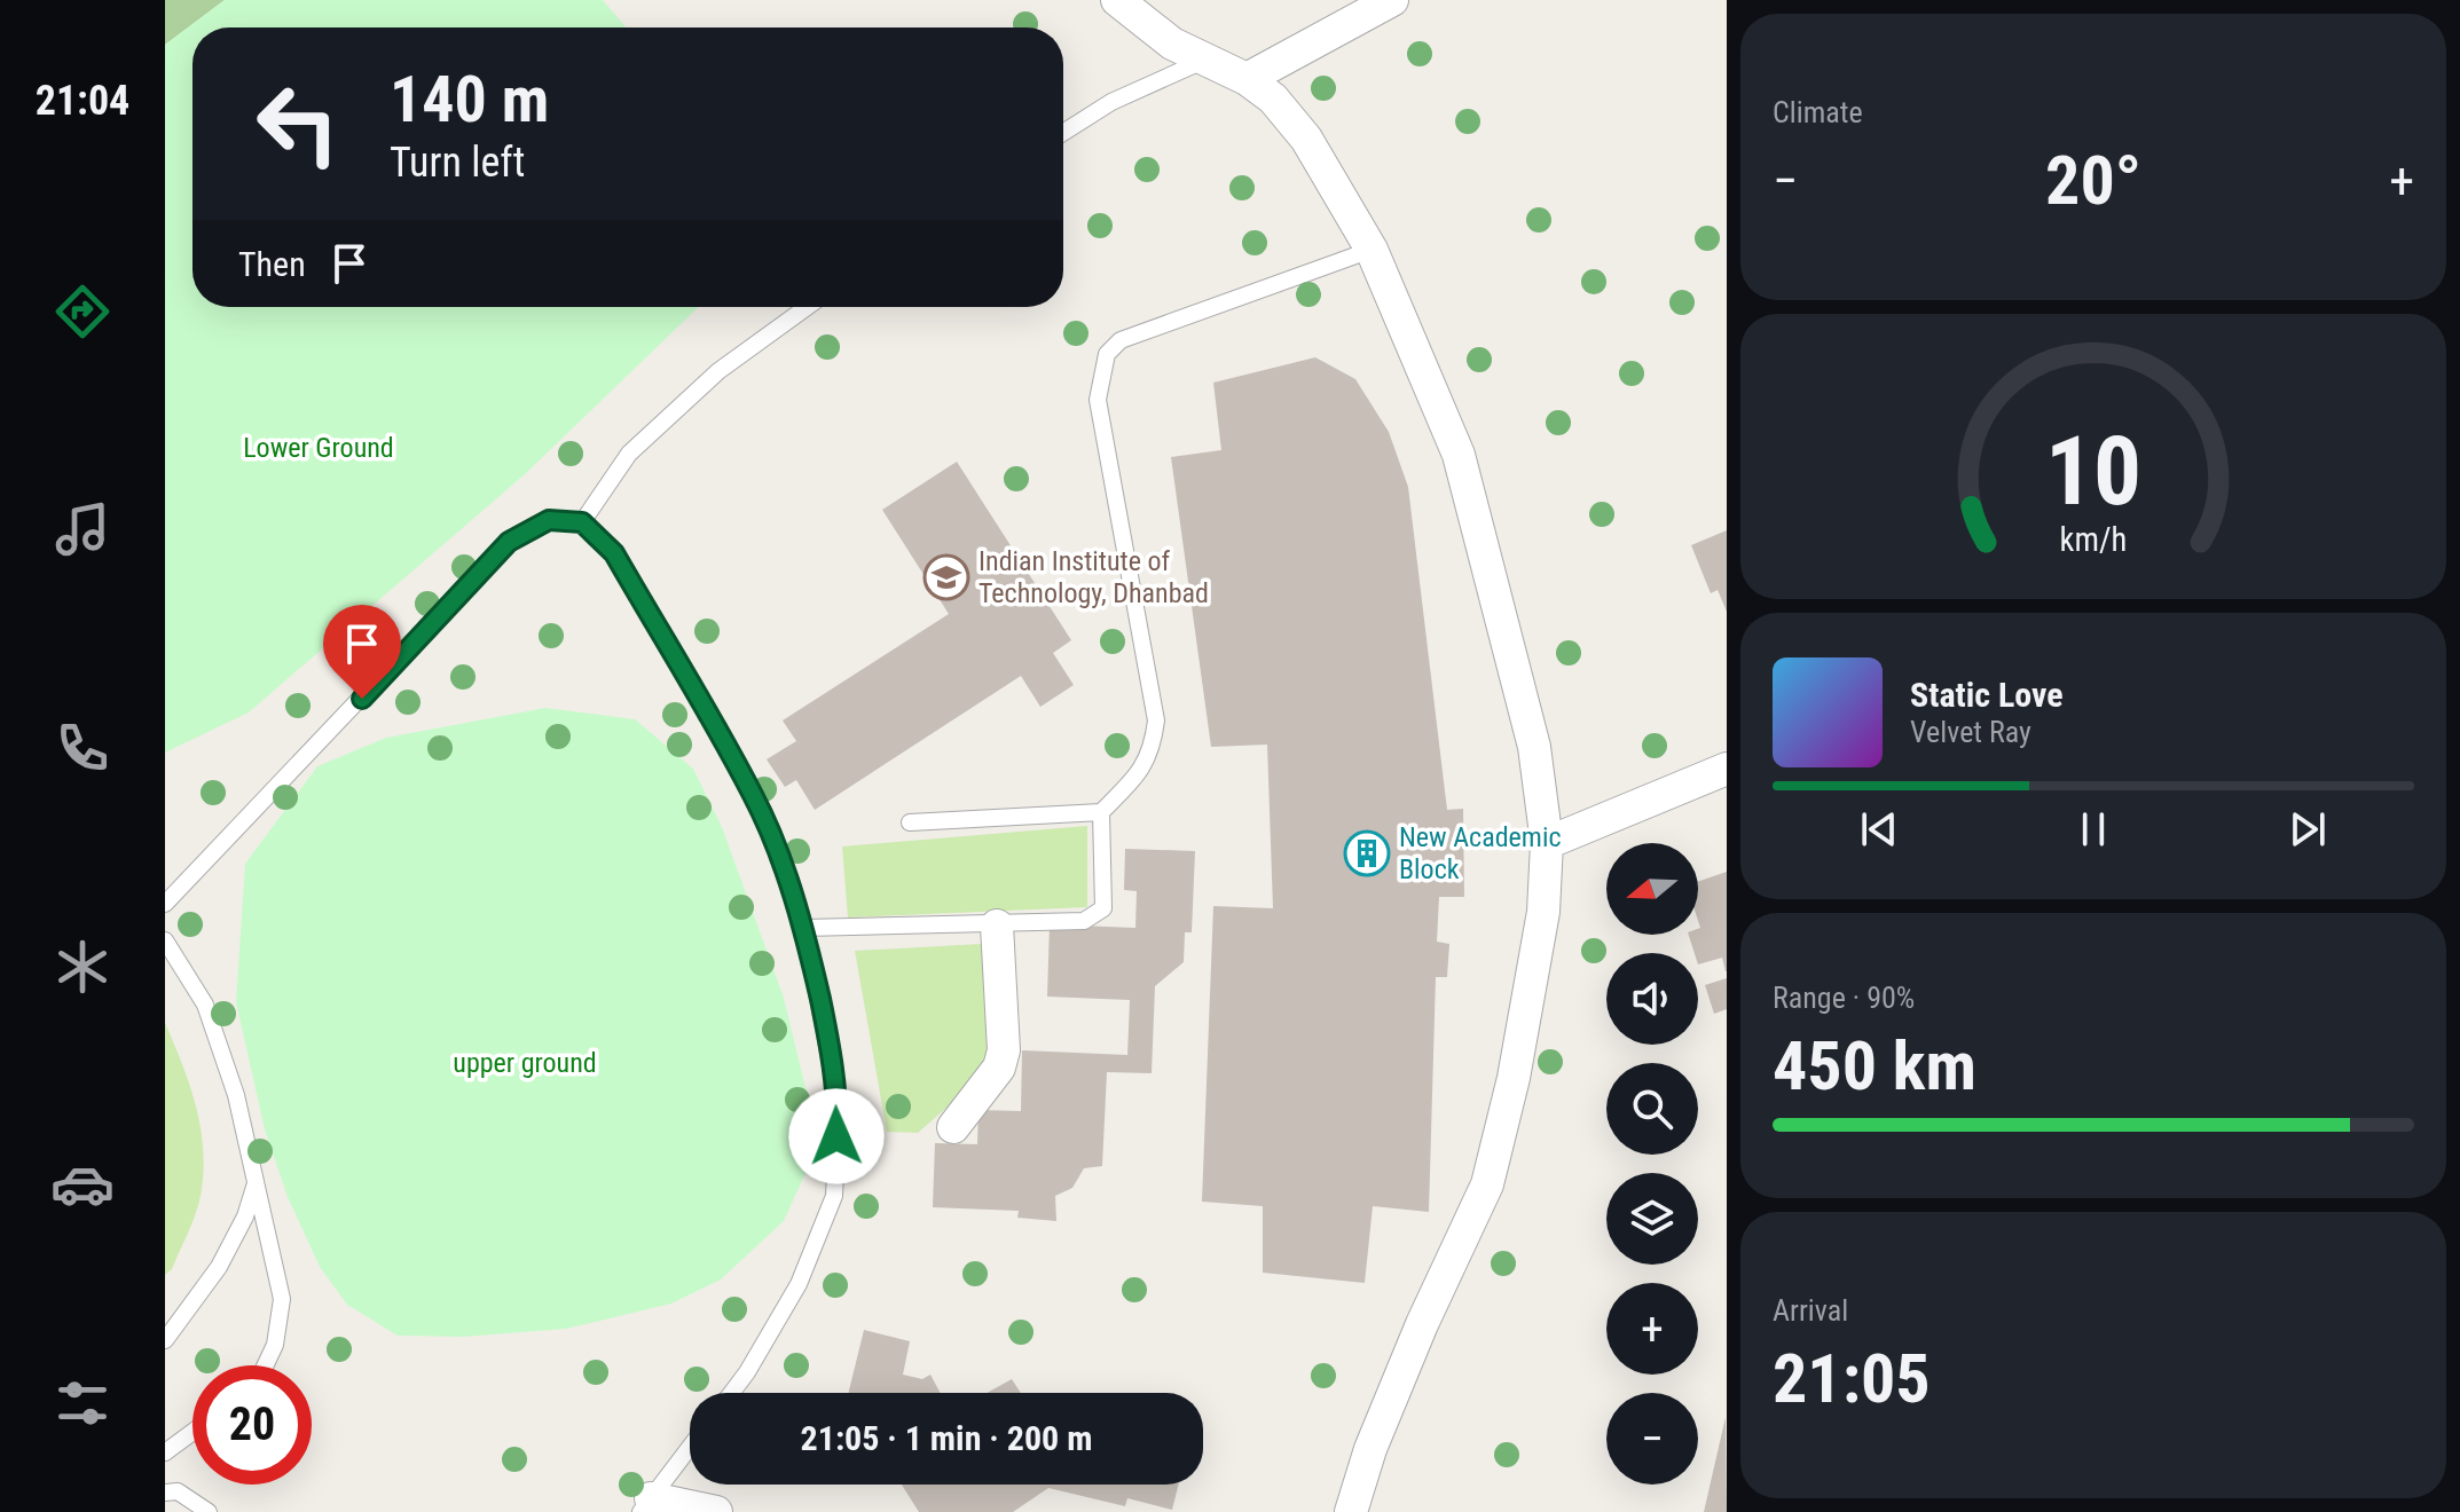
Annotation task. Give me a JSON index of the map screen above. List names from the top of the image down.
{
  "parks": ["Lower Ground", "upper ground"],
  "places": {
    "school or university": ["Indian Institute of Technology, Dhanbad"],
    "building": ["New Academic Block"]
  },
  "north": "left",
  "page": {
    "tabs": "21:04",
    "tile": [
      "Climate",
      ["Range · 90%", "450 km"],
      ["Arrival", "21:05"]
    ],
    "turn": ["140 m", "Turn left"],
    "heat": ["−", "20°", "+"],
    "then": "Then",
    "song": ["Static Love", "Velvet Ray"],
    "map_buttons": ["+", "−"],
    "limit": "20",
    "trip": "21:05 · 1 min · 200 m",
    "gauge": ["10", "km/h"]
  }
}
